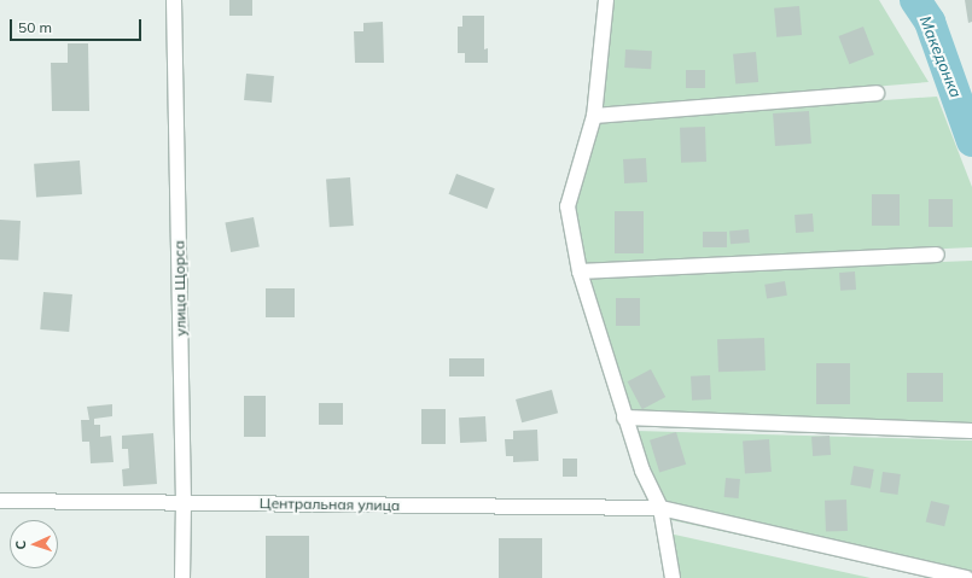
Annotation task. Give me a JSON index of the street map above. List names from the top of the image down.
{
  "streets": {
    "street": ["улица Щорса", "Центральная улица"]
  },
  "crossings": [
    ["улица Щорса", "Центральная улица"]
  ],
  "water": ["Македонка"],
  "scale_bar": "50 m",
  "north": "left"
}
